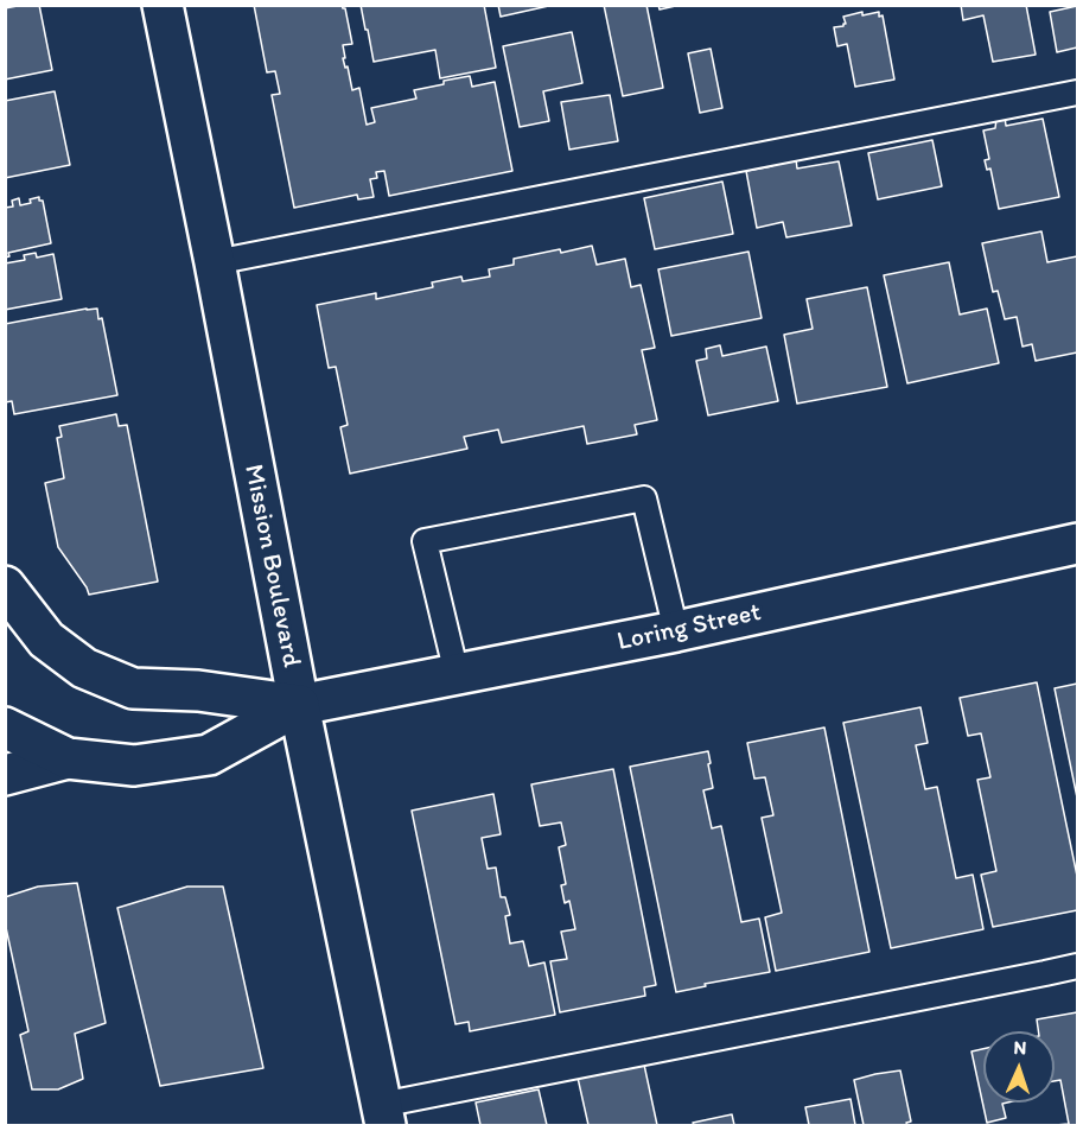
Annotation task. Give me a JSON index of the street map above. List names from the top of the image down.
{
  "streets": {
    "main road": ["Mission Boulevard", "Loring Street"]
  },
  "crossings": [
    ["Mission Boulevard", "Loring Street"]
  ],
  "north": "top"
}
